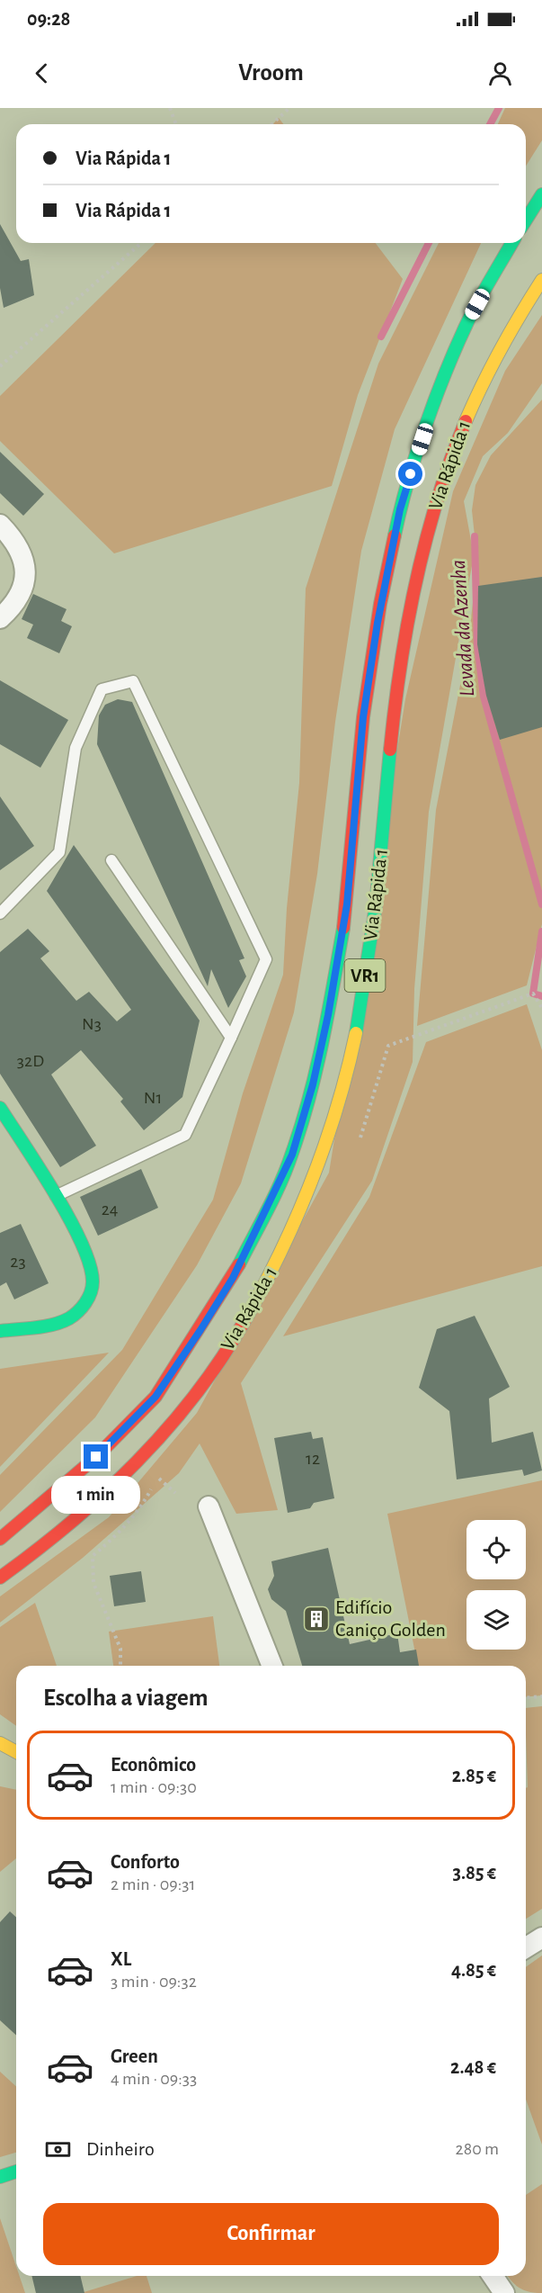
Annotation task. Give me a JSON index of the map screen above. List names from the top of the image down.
{
  "streets": {
    "main road": ["Via Rápida 1", "VR1"]
  },
  "water": ["Levada da Azenha"],
  "places": {
    "building": ["Edifício Caniço Golden"]
  },
  "house_numbers": [
    "N3",
    "32D",
    "N1",
    "24",
    "23",
    "12"
  ],
  "page": {
    "status": "09:28",
    "header": "Vroom",
    "banner": ["Via Rápida 1", "Via Rápida 1"],
    "bubble": "1 min",
    "heading": "Escolha a viagem",
    "list": [
      {
        "name": "Econômico",
        "note": "1 min · 09:30",
        "value": "2.85 €"
      },
      {
        "name": "Conforto",
        "note": "2 min · 09:31",
        "value": "3.85 €"
      },
      {
        "name": "XL",
        "note": "3 min · 09:32",
        "value": "4.85 €"
      },
      {
        "name": "Green",
        "note": "4 min · 09:33",
        "value": "2.48 €"
      }
    ],
    "pay": ["Dinheiro", "280 m"],
    "buttons": "Confirmar"
  }
}
